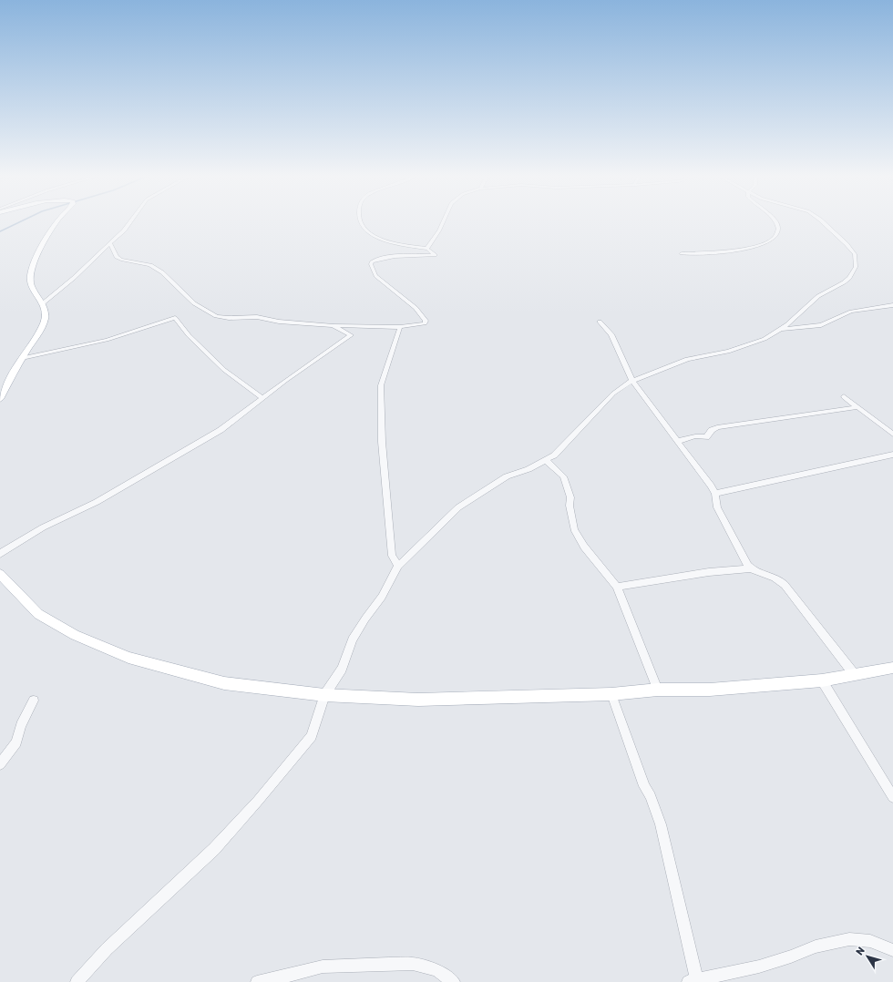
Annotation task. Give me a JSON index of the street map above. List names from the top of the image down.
{
  "north": "top left"
}
